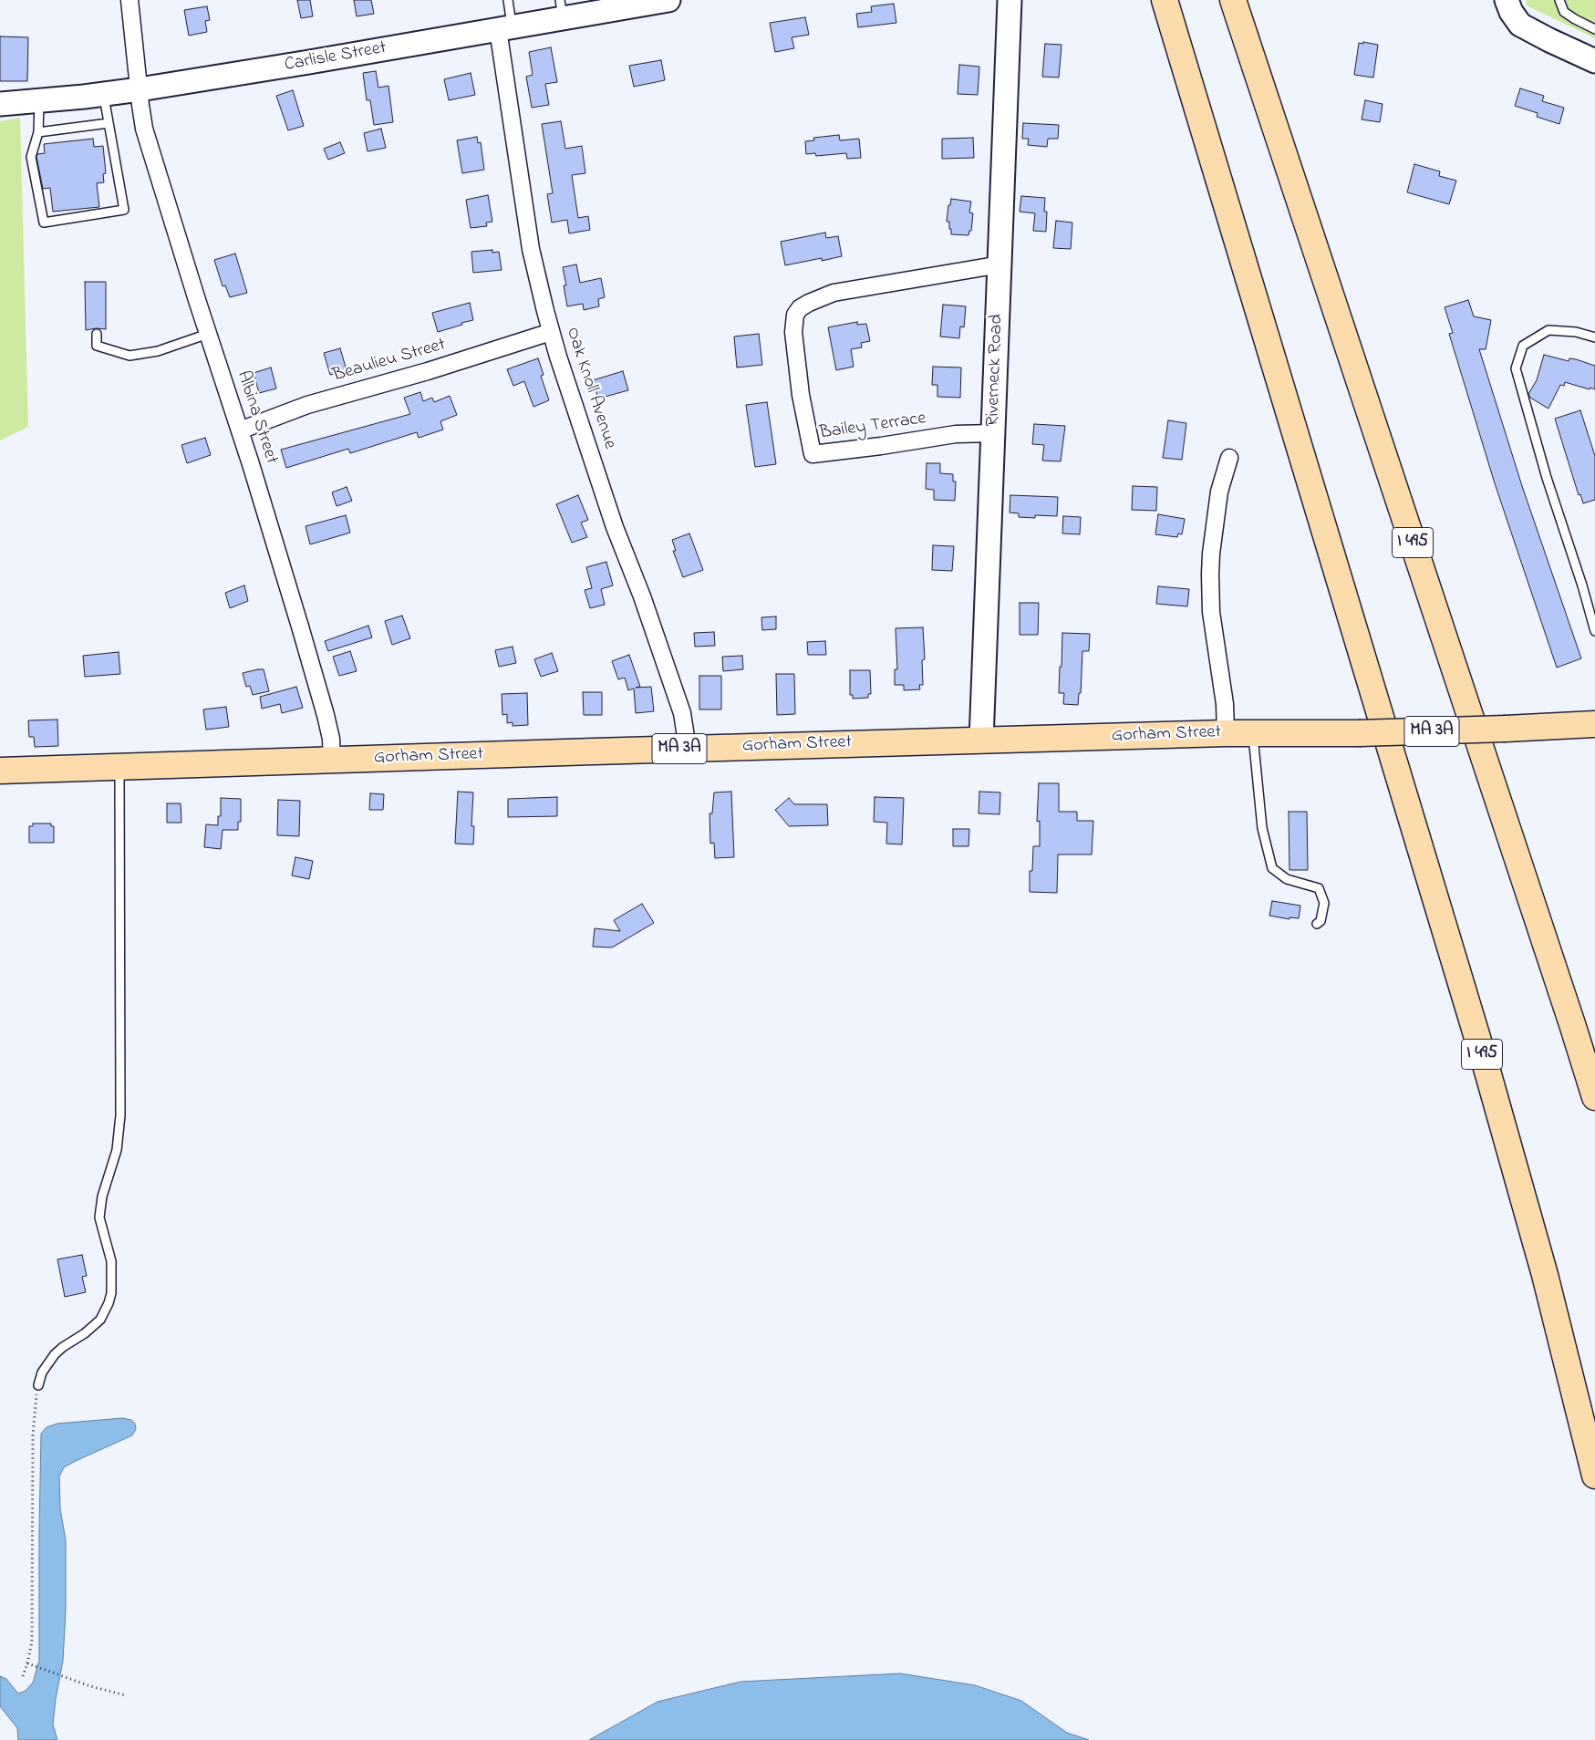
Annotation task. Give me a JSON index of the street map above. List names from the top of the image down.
{
  "streets": {
    "main road": ["I 495", "MA 3A", "Gorham Street"],
    "street": [
      "Carlisle Street",
      "Beaulieu Street",
      "Riverneck Road",
      "Oak Knoll Avenue",
      "Albina Street",
      "Bailey Terrace"
    ]
  },
  "crossings": [
    ["Carlisle Street", "Oak Knoll Avenue"],
    ["Carlisle Street", "Albina Street"],
    ["Beaulieu Street", "Oak Knoll Avenue"],
    ["Beaulieu Street", "Albina Street"],
    ["Riverneck Road", "Bailey Terrace"],
    ["Riverneck Road", "Gorham Street"],
    ["Oak Knoll Avenue", "Gorham Street"],
    ["Albina Street", "Gorham Street"]
  ]
}
